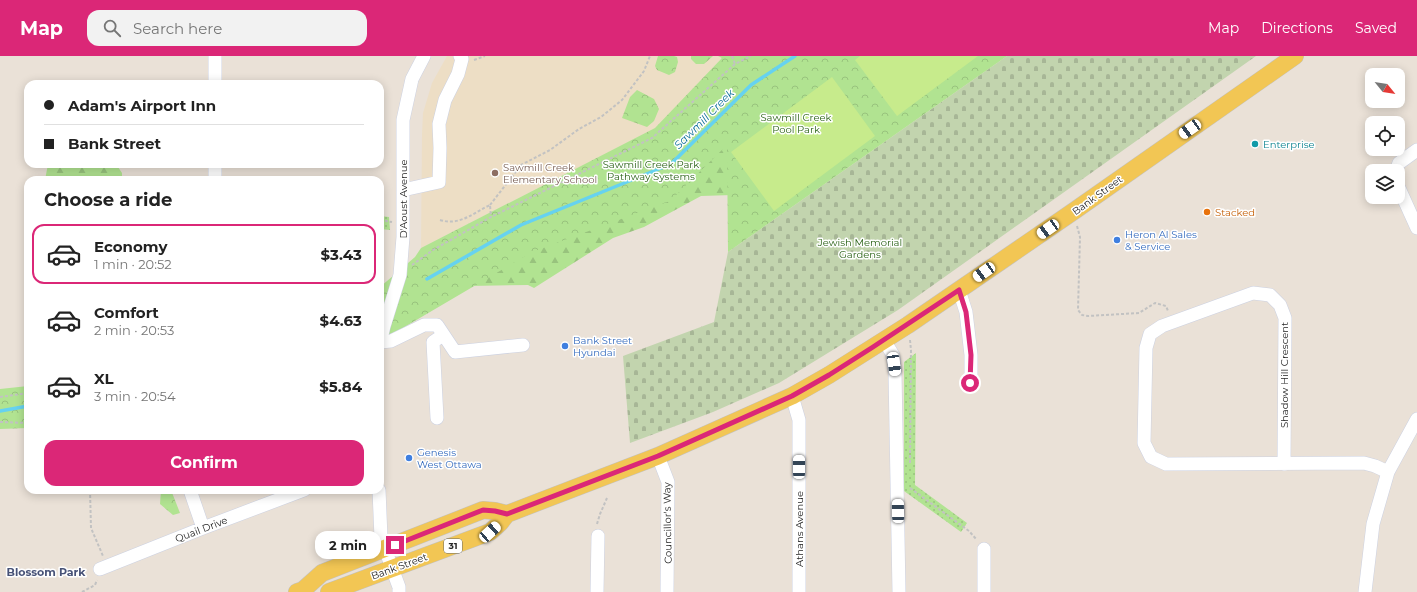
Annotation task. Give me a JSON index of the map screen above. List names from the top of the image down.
{
  "streets": {
    "main road": ["Bank Street", "31"],
    "street": [
      "D'Aoust Avenue",
      "Shadow Hill Crescent",
      "Councillor's Way",
      "Quail Drive",
      "Athans Avenue"
    ]
  },
  "crossings": [
    ["Bank Street", "Councillor's Way"],
    ["Bank Street", "Athans Avenue"]
  ],
  "districts": ["Blossom Park"],
  "water": ["Sawmill Creek"],
  "parks": ["Sawmill Creek Pool Park", "Sawmill Creek Park Pathway Systems", "Jewish Memorial Gardens"],
  "places": [
    "Enterprise",
    "Sawmill Creek Elementary School",
    "Stacked",
    "Heron Al Sales & Service",
    "Bank Street Hyundai",
    "Genesis West Ottawa"
  ],
  "north": "bottom right",
  "page": {
    "header": "Map",
    "search": "Search here",
    "nav": ["Map", "Directions", "Saved"],
    "banner": ["Adam's Airport Inn", "Bank Street"],
    "heading": "Choose a ride",
    "list": [
      {
        "name": "Economy",
        "note": "1 min · 20:52",
        "value": "$3.43"
      },
      {
        "name": "Comfort",
        "note": "2 min · 20:53",
        "value": "$4.63"
      },
      {
        "name": "XL",
        "note": "3 min · 20:54",
        "value": "$5.84"
      }
    ],
    "buttons": "Confirm",
    "bubble": "2 min"
  }
}
